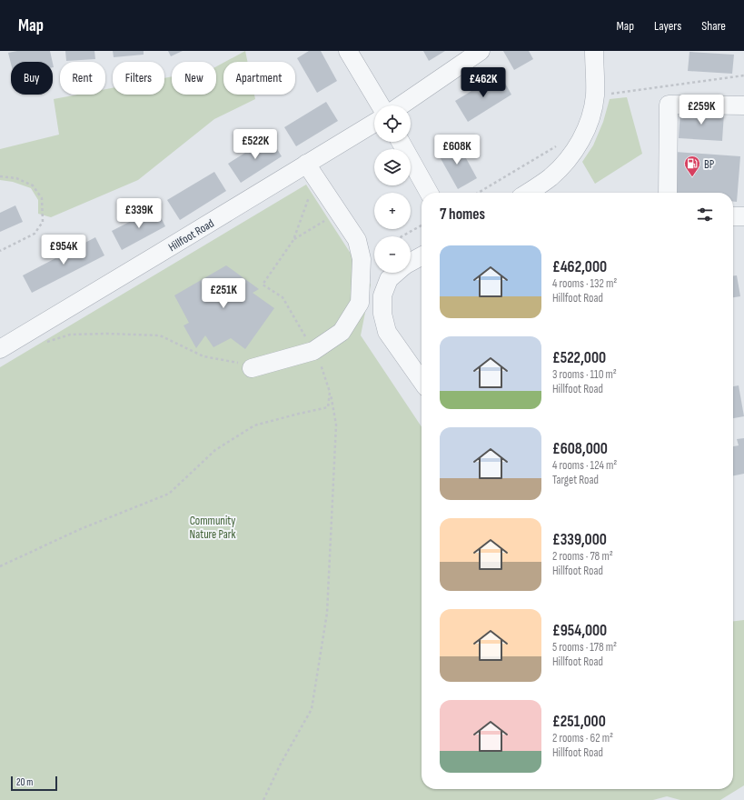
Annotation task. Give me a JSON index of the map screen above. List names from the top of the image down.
{
  "streets": {
    "street": ["Hillfoot Road"]
  },
  "parks": ["Community Nature Park"],
  "places": {
    "fuel station": ["BP"]
  },
  "scale_bar": "20 m",
  "page": {
    "header": "Map",
    "nav": ["Map", "Layers", "Share"],
    "chip": [
      "Buy",
      "Rent",
      "Filters",
      "New",
      "Apartment"
    ],
    "price": [
      "£462K",
      "£259K",
      "£522K",
      "£608K",
      "£339K",
      "£954K",
      "£251K"
    ],
    "map_buttons": ["+", "−"],
    "heading": "7 homes",
    "list": [
      {
        "name": "£462,000",
        "note": "4 rooms · 132 m² · Hillfoot Road"
      },
      {
        "name": "£522,000",
        "note": "3 rooms · 110 m² · Hillfoot Road"
      },
      {
        "name": "£608,000",
        "note": "4 rooms · 124 m² · Target Road"
      },
      {
        "name": "£339,000",
        "note": "2 rooms · 78 m² · Hillfoot Road"
      },
      {
        "name": "£954,000",
        "note": "5 rooms · 178 m² · Hillfoot Road"
      },
      {
        "name": "£251,000",
        "note": "2 rooms · 62 m² · Hillfoot Road"
      }
    ],
    "scale": "20 m"
  }
}
